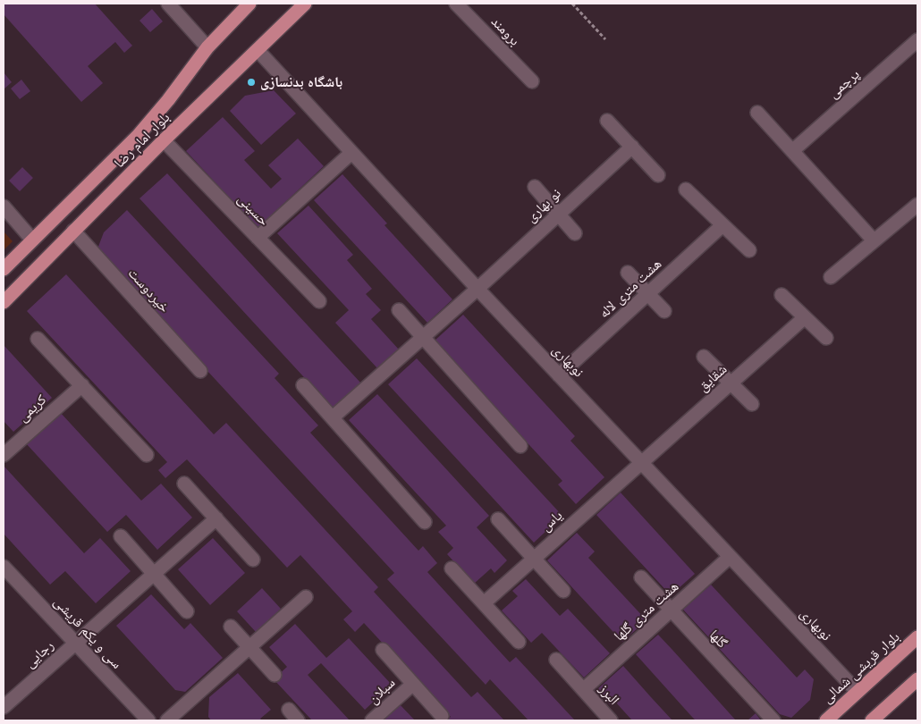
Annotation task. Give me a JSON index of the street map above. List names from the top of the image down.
{
  "streets": {
    "main road": ["بلوار امام رضا", "بلوار قریشی شمالی"],
    "street": [
      "برومند",
      "پرچمی",
      "نو بهاری",
      "حسینی",
      "هشت متری لاله",
      "خیردوست",
      "نوبهاری",
      "شقایق",
      "کریمی",
      "یاس",
      "هشت متری گلها",
      "سی و یکم قریشی",
      "گلها",
      "رجایی",
      "سبلان",
      "البرز"
    ]
  },
  "crossings": [
    ["بلوار امام رضا", "حسینی"],
    ["بلوار امام رضا", "خیردوست"],
    ["بلوار امام رضا", "نوبهاری"],
    ["نو بهاری", "نوبهاری"],
    ["هشت متری لاله", "نوبهاری"],
    ["نوبهاری", "شقایق"],
    ["نوبهاری", "یاس"],
    ["نوبهاری", "هشت متری گلها"],
    ["نوبهاری", "بلوار قریشی شمالی"],
    ["شقایق", "یاس"],
    ["هشت متری گلها", "گلها"],
    ["هشت متری گلها", "البرز"],
    ["سی و یکم قریشی", "رجایی"]
  ],
  "places": ["باشگاه بدنسازی"]
}
